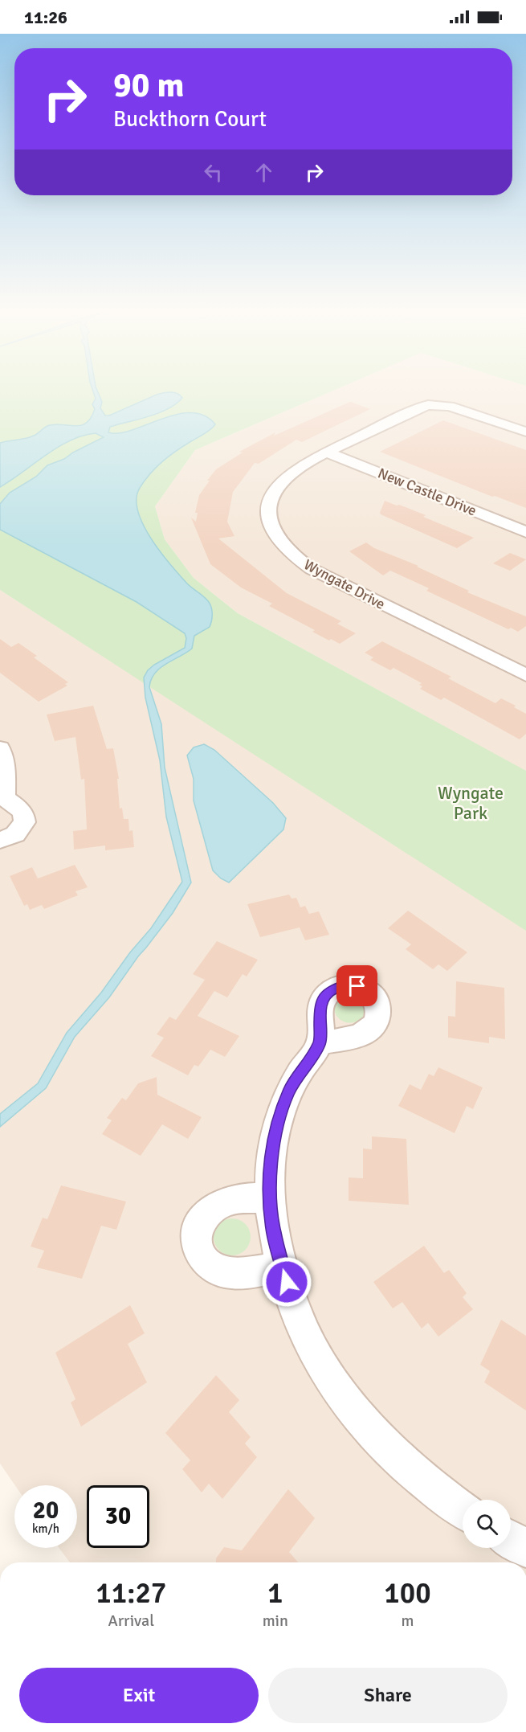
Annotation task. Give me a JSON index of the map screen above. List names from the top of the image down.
{
  "streets": {
    "street": ["New Castle Drive", "Wyngate Drive"]
  },
  "crossings": [
    ["New Castle Drive", "Wyngate Drive"]
  ],
  "parks": ["Wyngate Park"],
  "page": {
    "status": "11:26",
    "turn": ["90 m", "Buckthorn Court"],
    "speed": "20 km/h",
    "limit": "30",
    "eta": [
      "11:27",
      "Arrival",
      "1",
      "min",
      "100",
      "m"
    ],
    "buttons": ["Exit", "Share"]
  }
}
